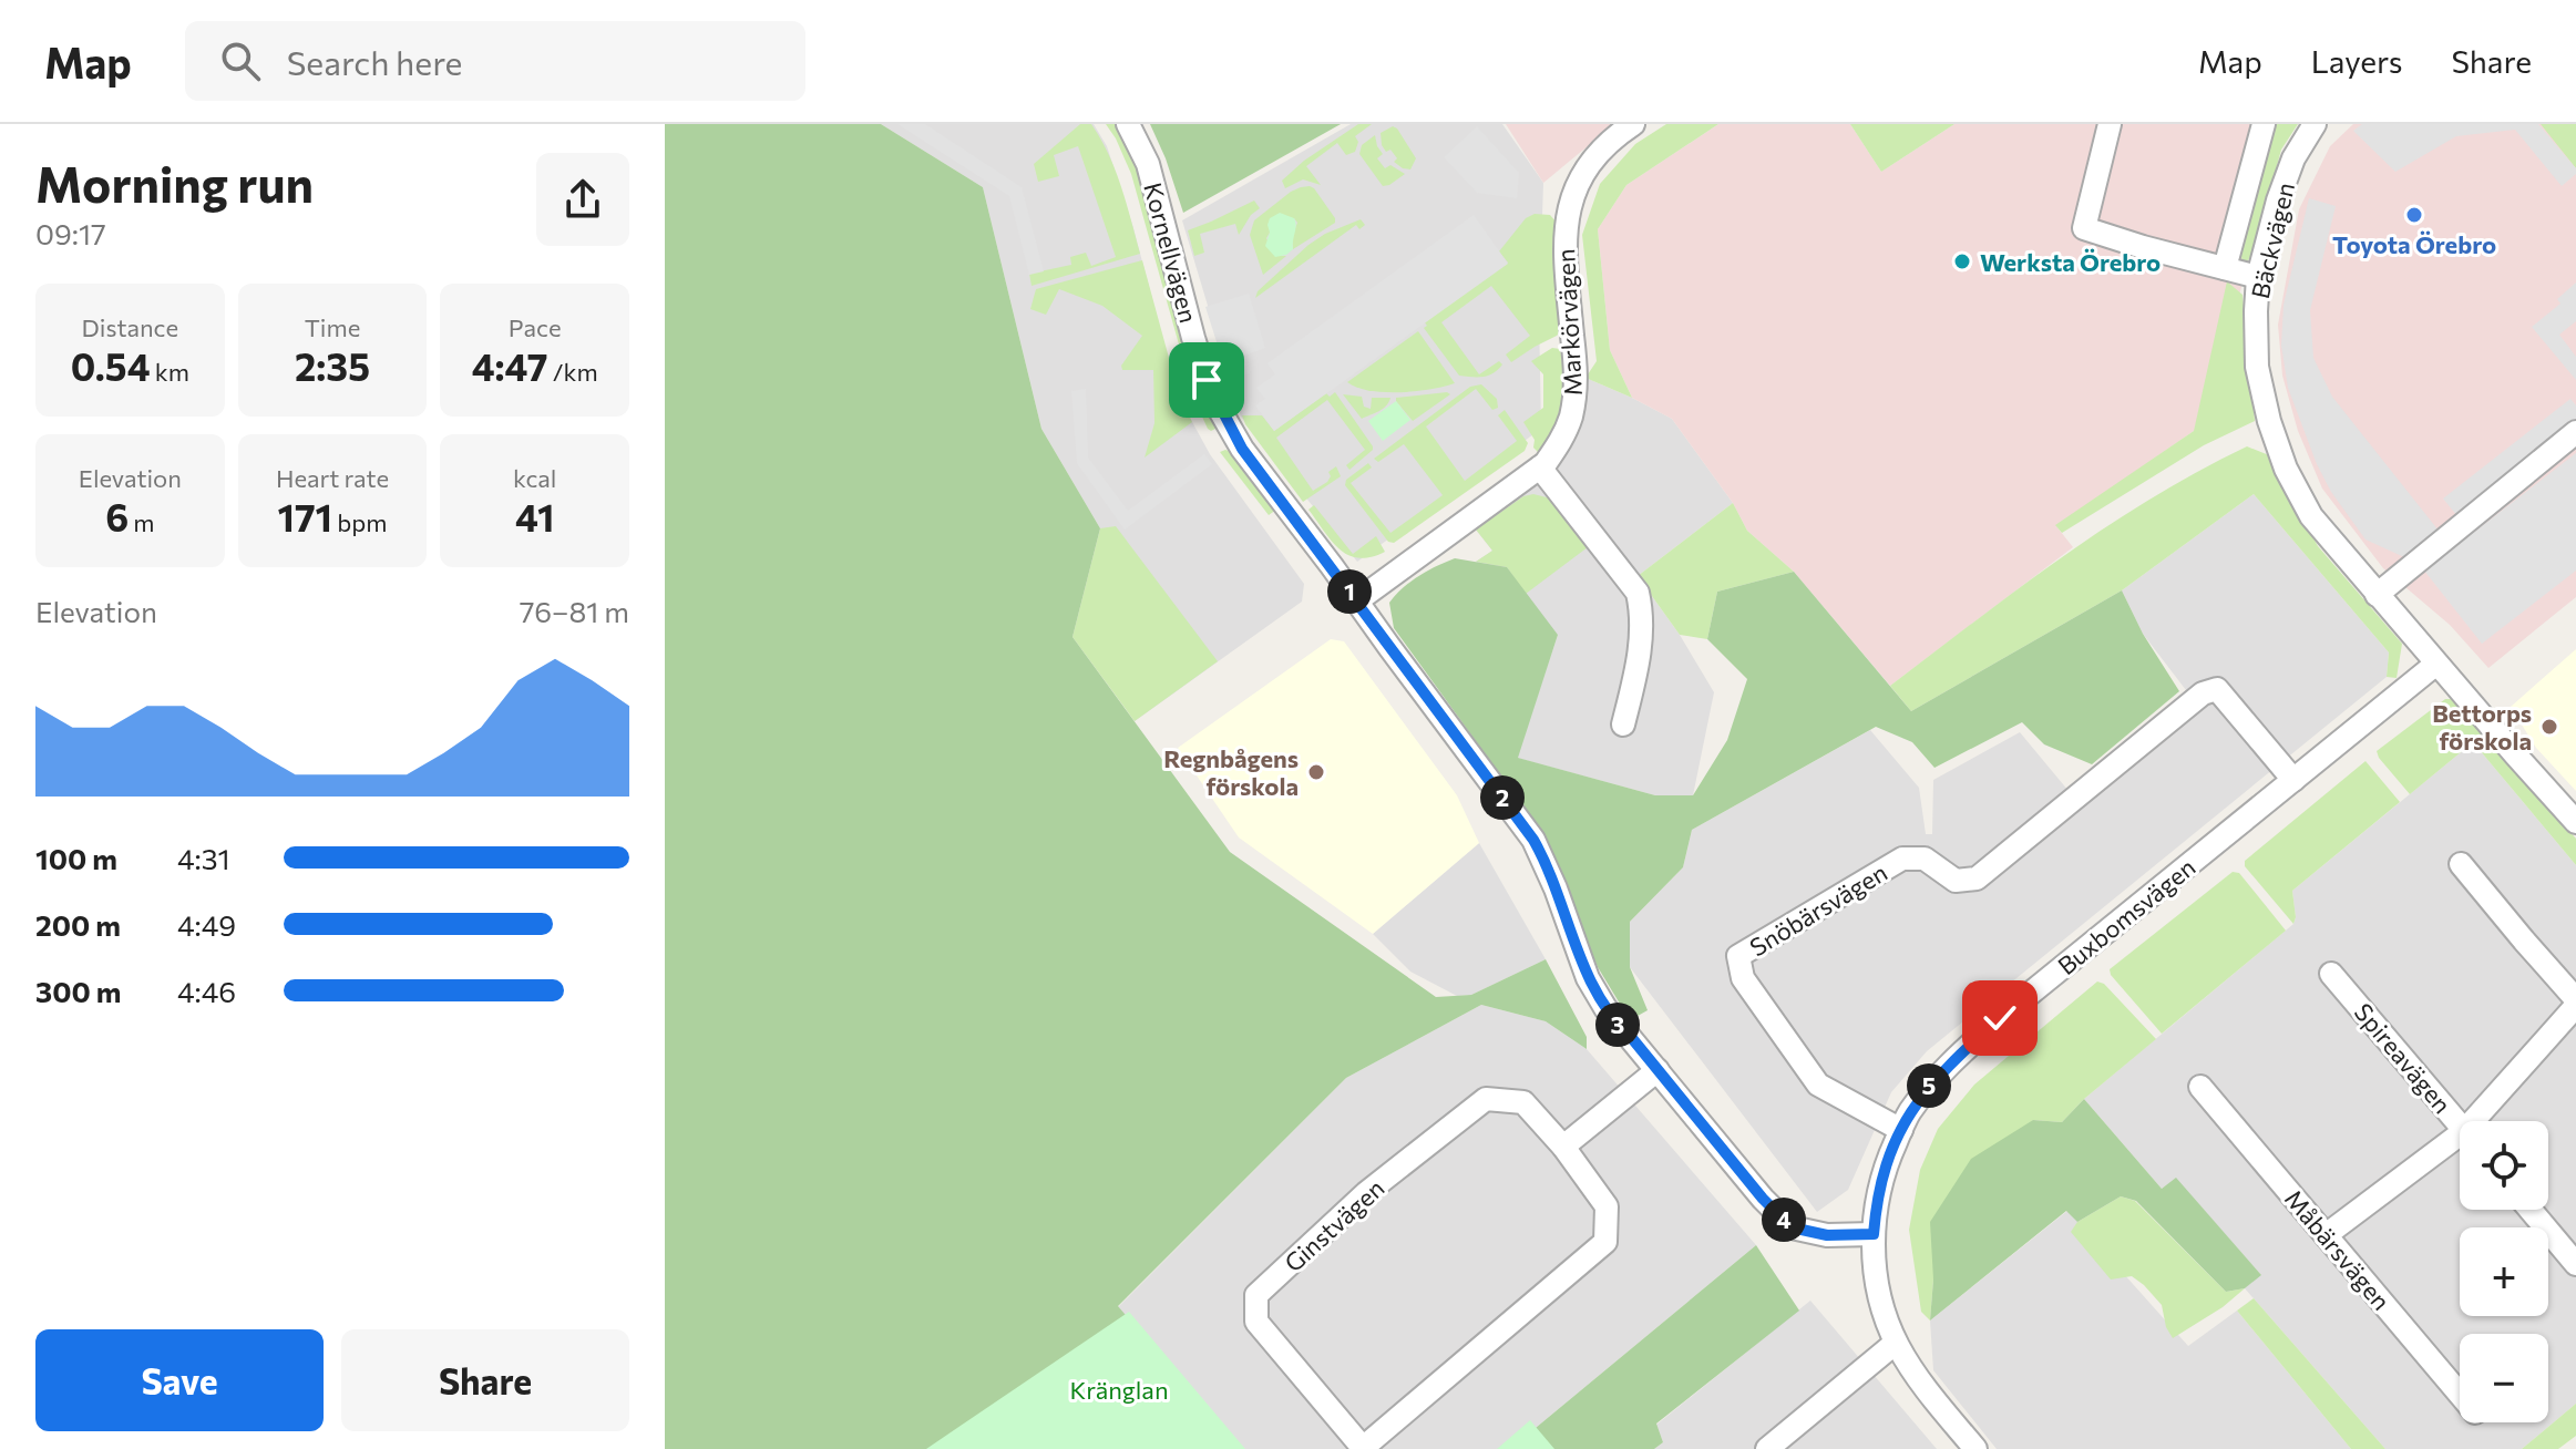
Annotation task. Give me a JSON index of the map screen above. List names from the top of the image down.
{
  "streets": {
    "street": [
      "Bäckvägen",
      "Kornellvägen",
      "Markörvägen",
      "Snöbärsvägen",
      "Buxbomsvägen",
      "Spireavägen",
      "Ginstvägen",
      "Måbärsvägen"
    ]
  },
  "crossings": [
    ["Bäckvägen", "Buxbomsvägen"],
    ["Kornellvägen", "Markörvägen"],
    ["Kornellvägen", "Buxbomsvägen"],
    ["Snöbärsvägen", "Buxbomsvägen"]
  ],
  "parks": ["Kränglan"],
  "places": [
    "Toyota Örebro",
    "Werksta Örebro",
    "Bettorps förskola",
    "Regnbågens förskola"
  ],
  "page": {
    "header": "Map",
    "search": "Search here",
    "nav": ["Map", "Layers", "Share"],
    "heading": ["Morning run", "09:17"],
    "stats": [
      ["Distance", "0.54 km"],
      ["Time", "2:35"],
      ["Pace", "4:47 /km"],
      ["Elevation", "6 m"],
      ["Heart rate", "171 bpm"],
      ["kcal", "41"]
    ],
    "pins": [
      "1",
      "2",
      "3",
      "5",
      "4"
    ],
    "chart": ["Elevation", "76–81 m"],
    "list": [
      {
        "name": "100 m",
        "note": "4:31"
      },
      {
        "name": "200 m",
        "note": "4:49"
      },
      {
        "name": "300 m",
        "note": "4:46"
      }
    ],
    "map_buttons": ["+", "−"],
    "buttons": ["Save", "Share"]
  }
}
